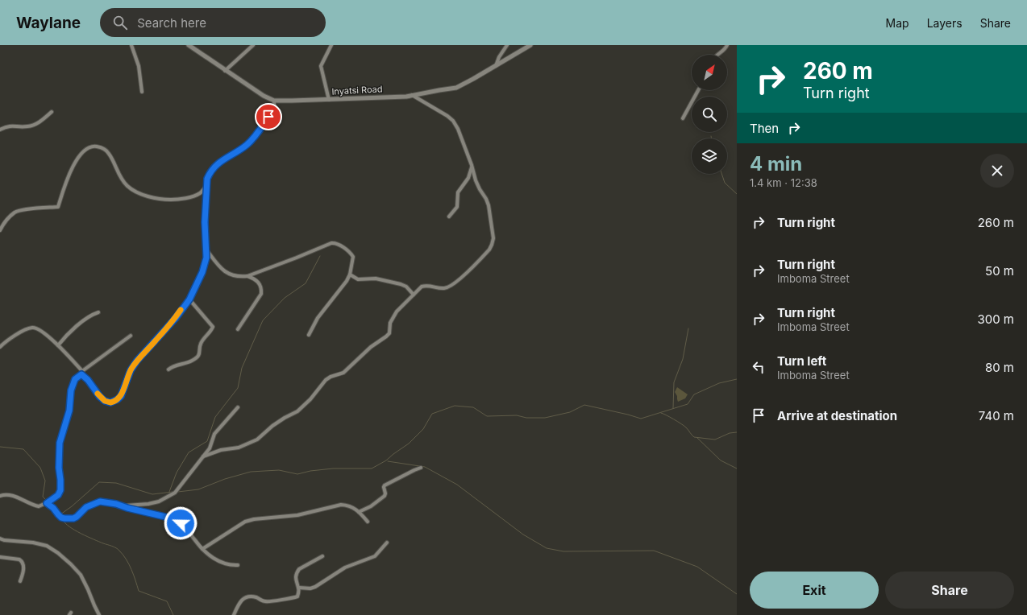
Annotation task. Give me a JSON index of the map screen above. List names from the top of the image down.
{
  "streets": {
    "street": ["Inyatsi Road"]
  },
  "north": "top right",
  "page": {
    "header": "Waylane",
    "search": "Search here",
    "nav": ["Map", "Layers", "Share"],
    "turn": ["260 m", "Turn right"],
    "then": "Then",
    "heading": ["4 min", "1.4 km · 12:38"],
    "list": [
      {
        "name": "Turn right",
        "value": "260 m"
      },
      {
        "name": "Turn right",
        "note": "Imboma Street",
        "value": "50 m"
      },
      {
        "name": "Turn right",
        "note": "Imboma Street",
        "value": "300 m"
      },
      {
        "name": "Turn left",
        "note": "Imboma Street",
        "value": "80 m"
      },
      {
        "name": "Arrive at destination",
        "value": "740 m"
      }
    ],
    "buttons": ["Exit", "Share"]
  }
}
